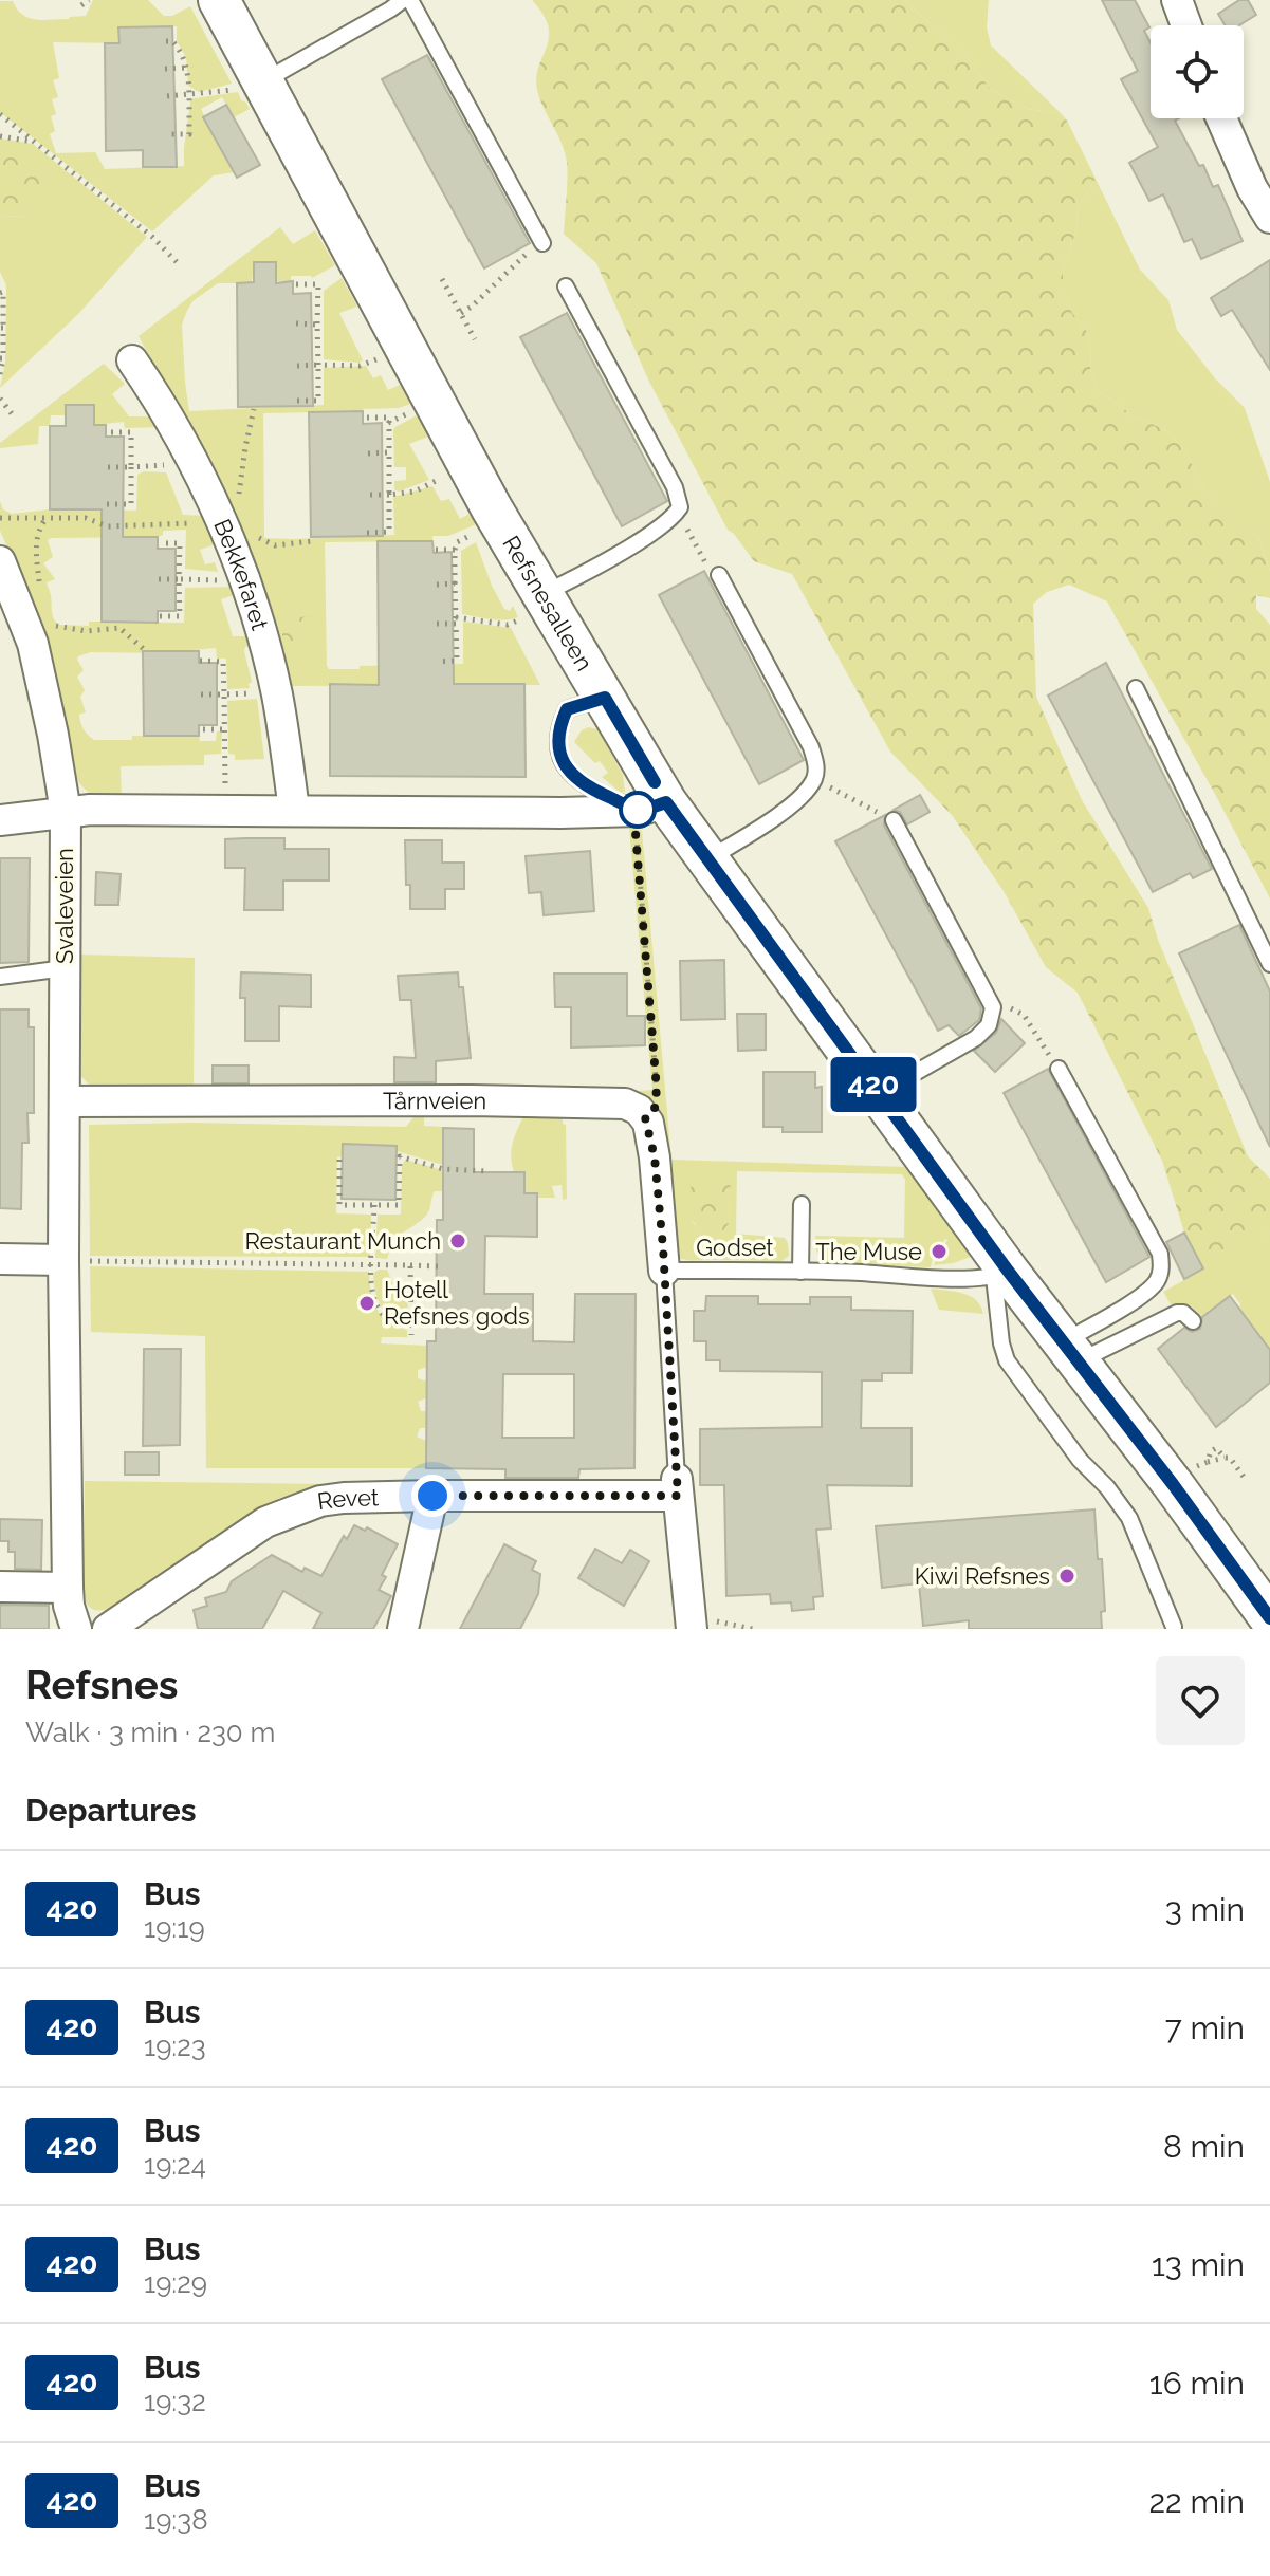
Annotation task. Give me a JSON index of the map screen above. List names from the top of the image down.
{
  "streets": {
    "street": [
      "Bekkefaret",
      "Refsnesalleen",
      "Svaleveien",
      "Tårnveien",
      "Revet"
    ],
    "lane": ["Godset"]
  },
  "crossings": [
    ["Refsnesalleen", "Godset"],
    ["Svaleveien", "Tårnveien"]
  ],
  "places": [
    "Restaurant Munch",
    "The Muse",
    "Hotell Refsnes gods",
    "Kiwi Refsnes"
  ],
  "lines": ["bus line 420"],
  "page": {
    "on_map": "420",
    "heading": [
      ["Refsnes", "Walk · 3 min · 230 m"],
      "Departures"
    ],
    "list": [
      {
        "mark": "420",
        "name": "Bus",
        "note": "19:19",
        "value": "3 min"
      },
      {
        "mark": "420",
        "name": "Bus",
        "note": "19:23",
        "value": "7 min"
      },
      {
        "mark": "420",
        "name": "Bus",
        "note": "19:24",
        "value": "8 min"
      },
      {
        "mark": "420",
        "name": "Bus",
        "note": "19:29",
        "value": "13 min"
      },
      {
        "mark": "420",
        "name": "Bus",
        "note": "19:32",
        "value": "16 min"
      },
      {
        "mark": "420",
        "name": "Bus",
        "note": "19:38",
        "value": "22 min"
      }
    ]
  }
}
